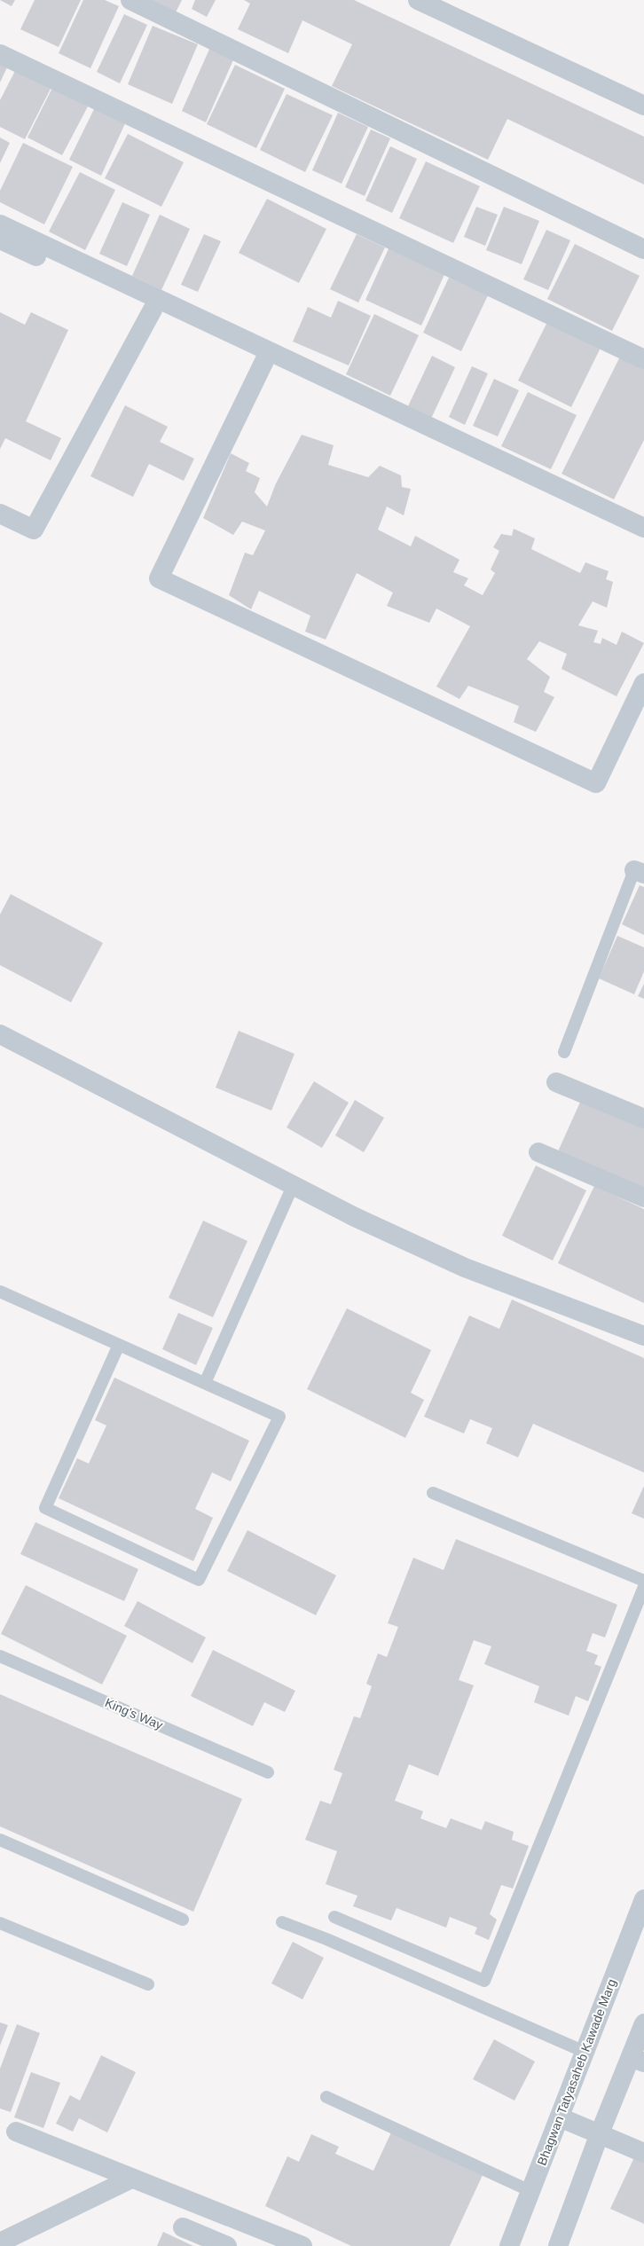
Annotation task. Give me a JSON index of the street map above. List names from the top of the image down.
{
  "streets": {
    "street": ["Bhagwan Tatyasaheb Kawade Marg"],
    "lane": ["King's Way"]
  }
}
